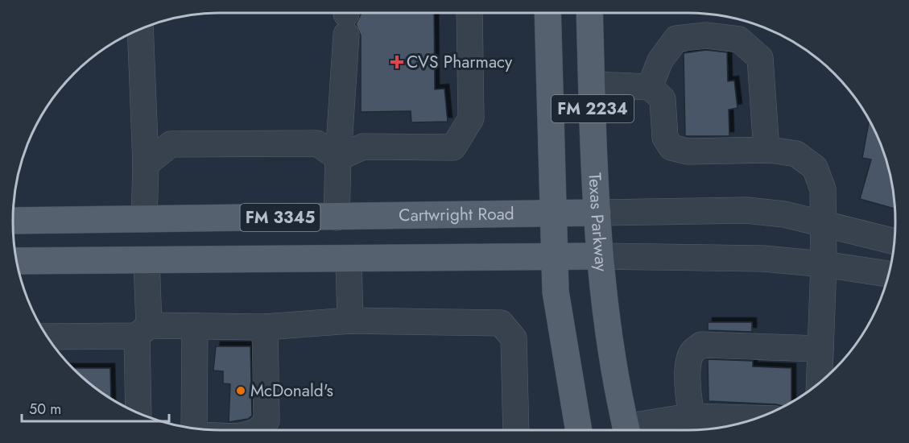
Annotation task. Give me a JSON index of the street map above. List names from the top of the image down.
{
  "streets": {
    "main road": [
      "FM 2234",
      "Cartwright Road",
      "FM 3345",
      "Texas Parkway"
    ]
  },
  "crossings": [
    ["FM 2234", "Cartwright Road"],
    ["Cartwright Road", "Texas Parkway"]
  ],
  "places": {
    "health": ["CVS Pharmacy"],
    "other": ["McDonald's"]
  },
  "scale_bar": "50 m"
}
